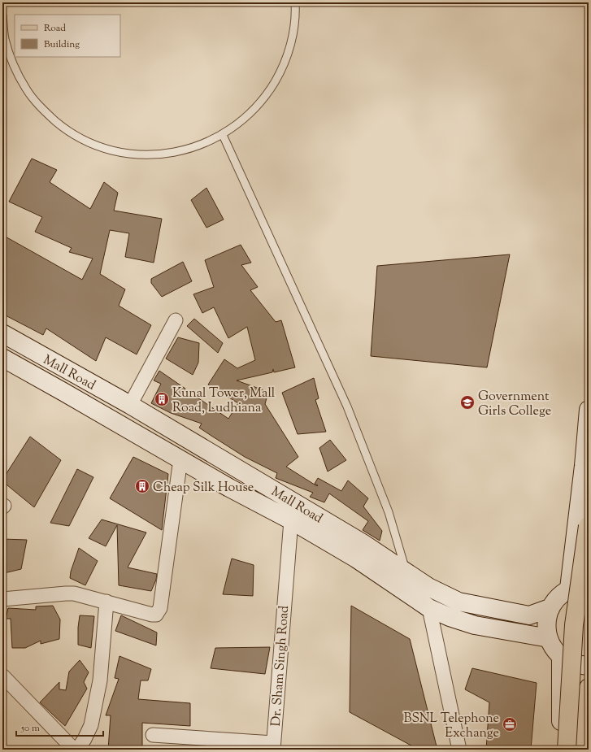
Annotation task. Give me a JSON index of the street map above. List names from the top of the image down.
{
  "streets": {
    "main road": ["Mall Road"],
    "street": ["Dr. Sham Singh Road"]
  },
  "crossings": [
    ["Mall Road", "Dr. Sham Singh Road"]
  ],
  "places": {
    "building": ["Kunal Tower, Mall Road, Ludhiana", "Cheap Silk House"],
    "school or university": ["Government Girls College"],
    "office": ["BSNL Telephone Exchange"]
  },
  "legend": ["Road", "Building"],
  "scale_bar": "50 m"
}
